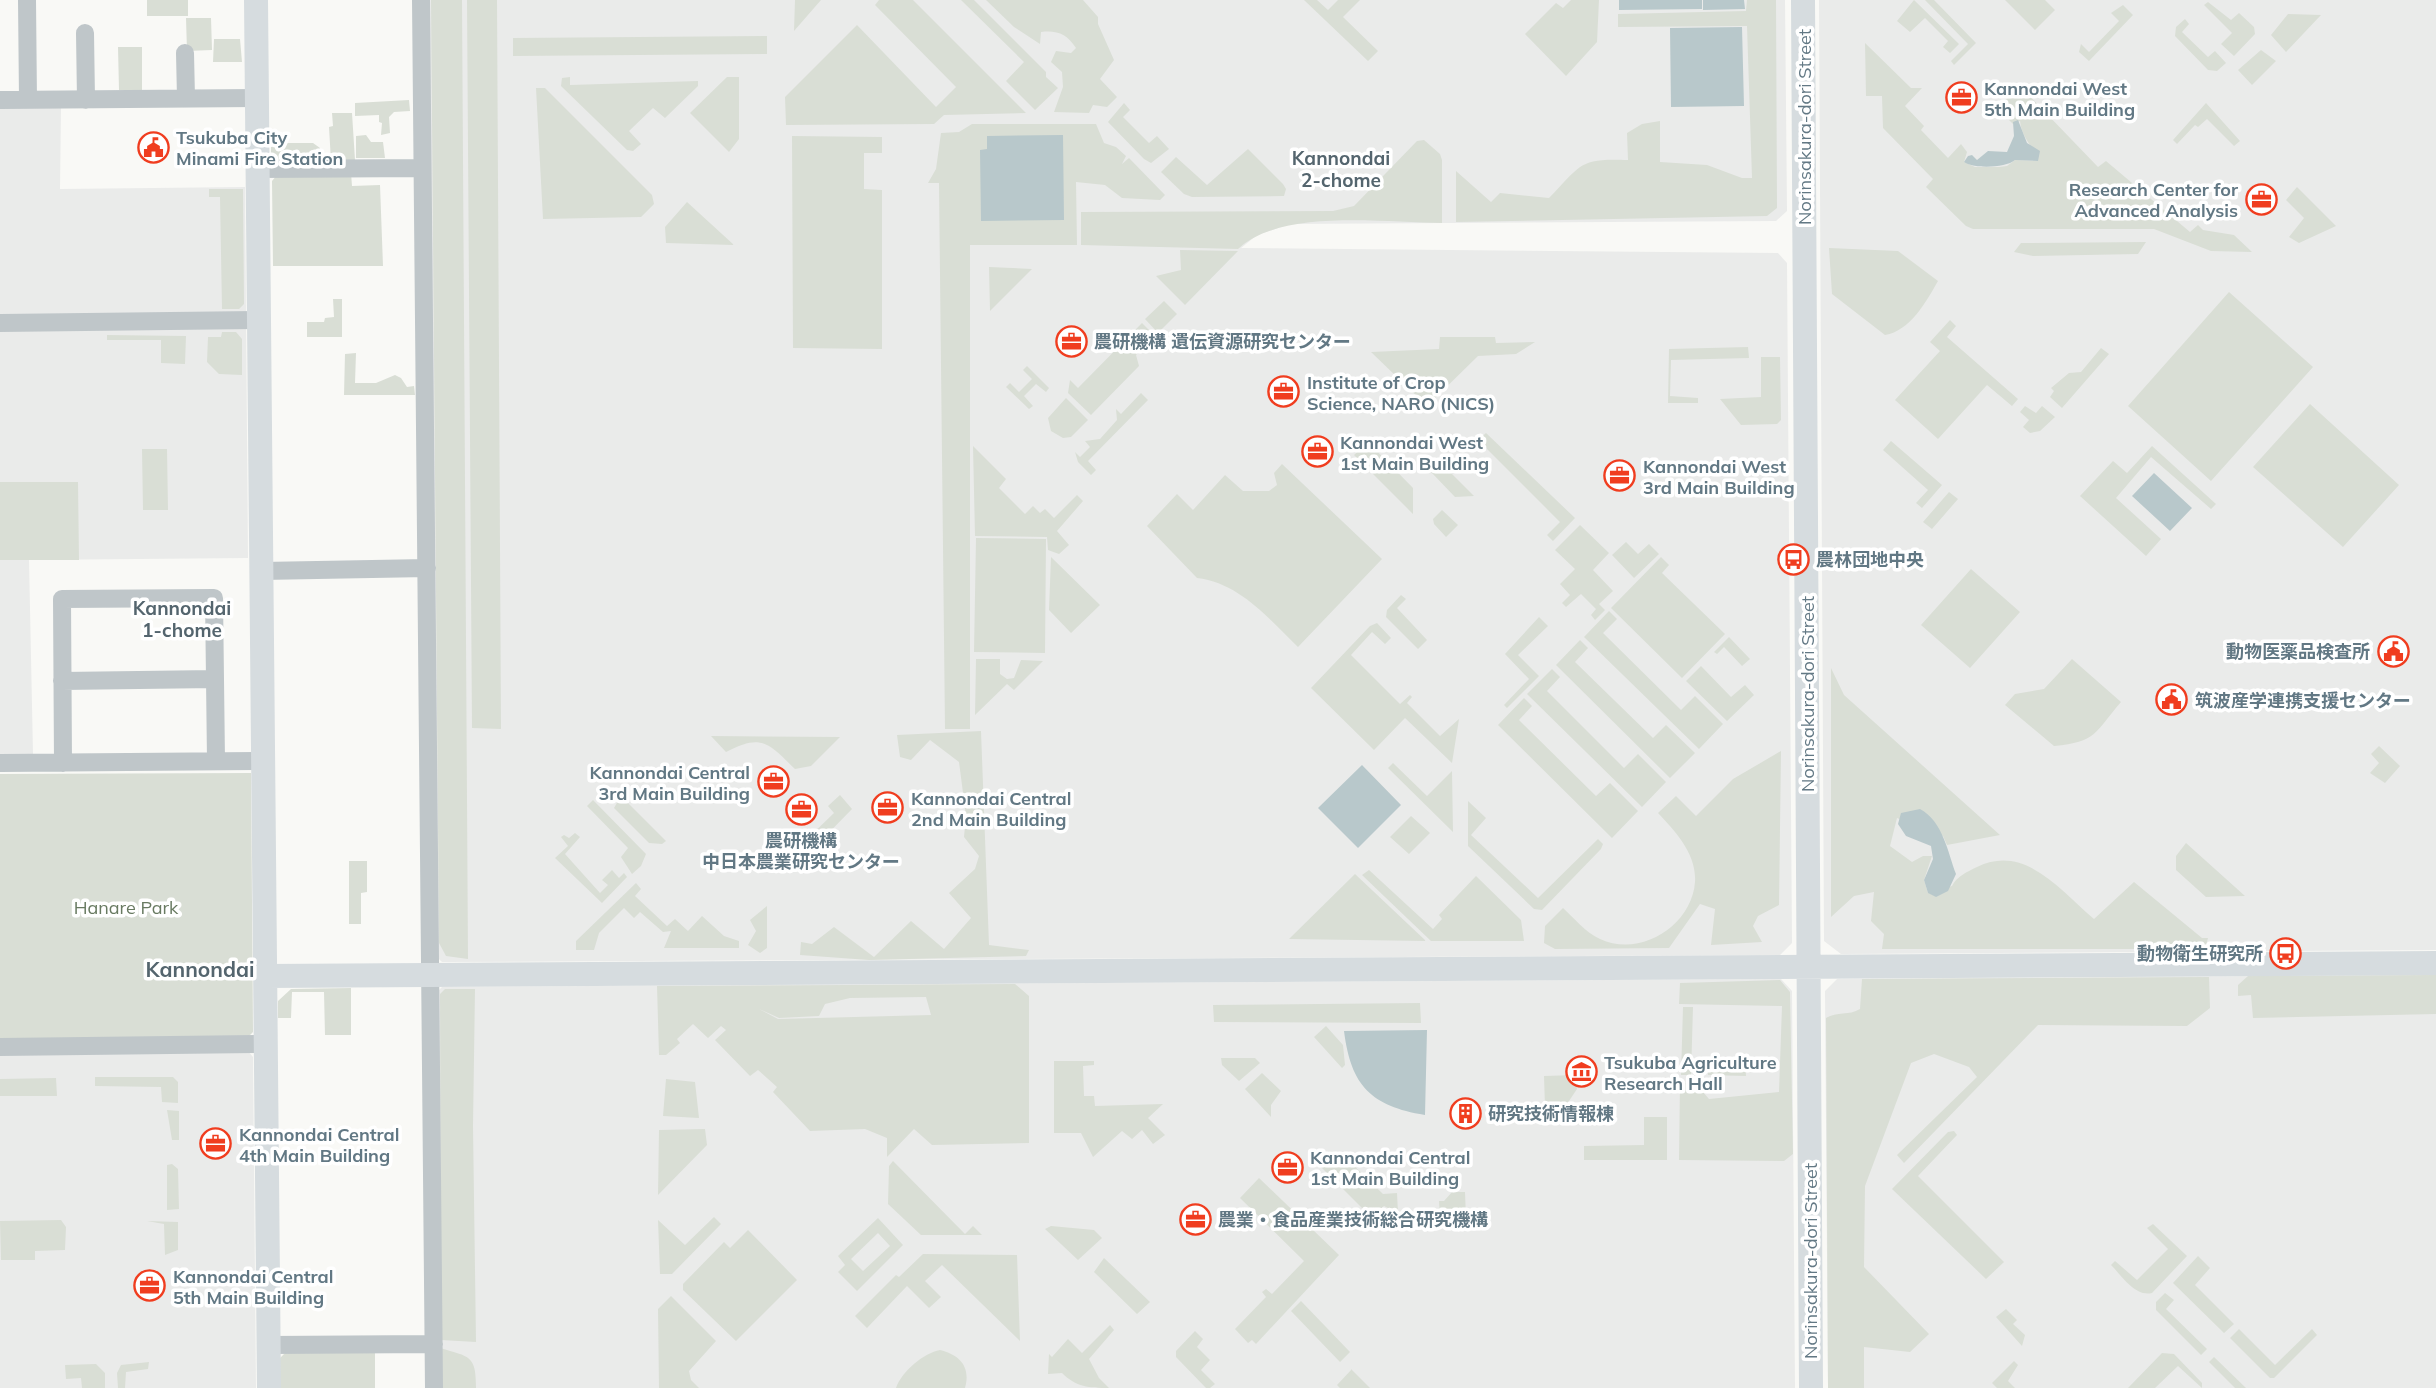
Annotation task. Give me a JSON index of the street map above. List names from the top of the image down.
{
  "streets": {
    "street": ["Norinsakura-dori Street"]
  },
  "districts": ["Kannondai 2-chome", "Kannondai 1-chome", "Kannondai"],
  "parks": ["Hanare Park"],
  "places": {
    "office": [
      "Kannondai West 5th Main Building",
      "Research Center for Advanced Analysis",
      "農研機構 遺伝資源研究センター",
      "Institute of Crop Science, NARO (NICS)",
      "Kannondai West 1st Main Building",
      "Kannondai West 3rd Main Building",
      "Kannondai Central 3rd Main Building",
      "Kannondai Central 2nd Main Building",
      "農研機構 中日本農業研究センター",
      "Kannondai Central 4th Main Building",
      "Kannondai Central 1st Main Building",
      "農業・食品産業技術総合研究機構",
      "Kannondai Central 5th Main Building"
    ],
    "public building": ["Tsukuba City Minami Fire Station", "動物医薬品検査所", "筑波産学連携支援センター"],
    "bus stop": ["農林団地中央", "動物衛生研究所"],
    "museum": ["Tsukuba Agriculture Research Hall"],
    "building": ["研究技術情報棟"]
  }
}
